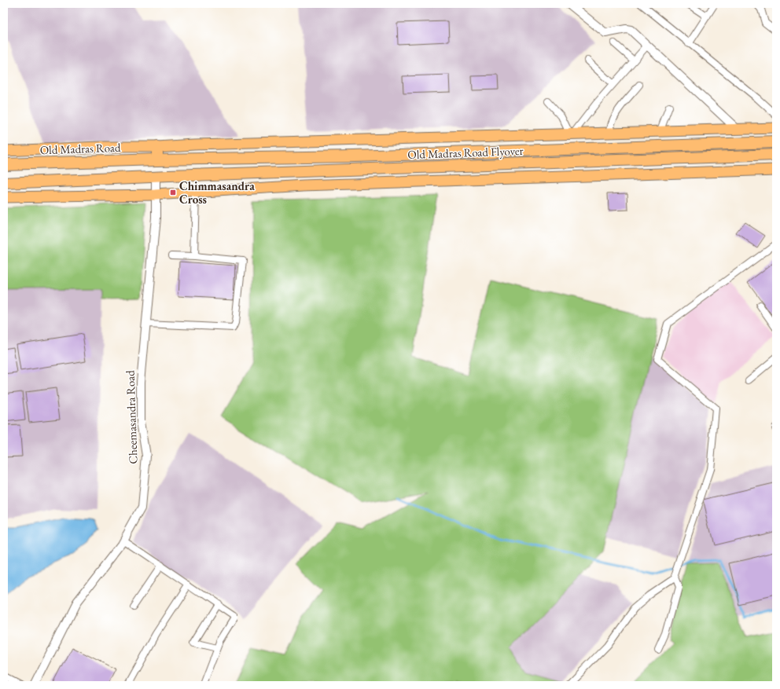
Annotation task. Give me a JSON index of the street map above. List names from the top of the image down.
{
  "streets": {
    "highway": ["Old Madras Road", "Old Madras Road Flyover"],
    "street": ["Cheemasandra Road"]
  },
  "crossings": [
    ["Old Madras Road", "Old Madras Road Flyover"],
    ["Old Madras Road Flyover", "Cheemasandra Road"]
  ],
  "places": {
    "transit": ["Chimmasandra Cross"]
  }
}
